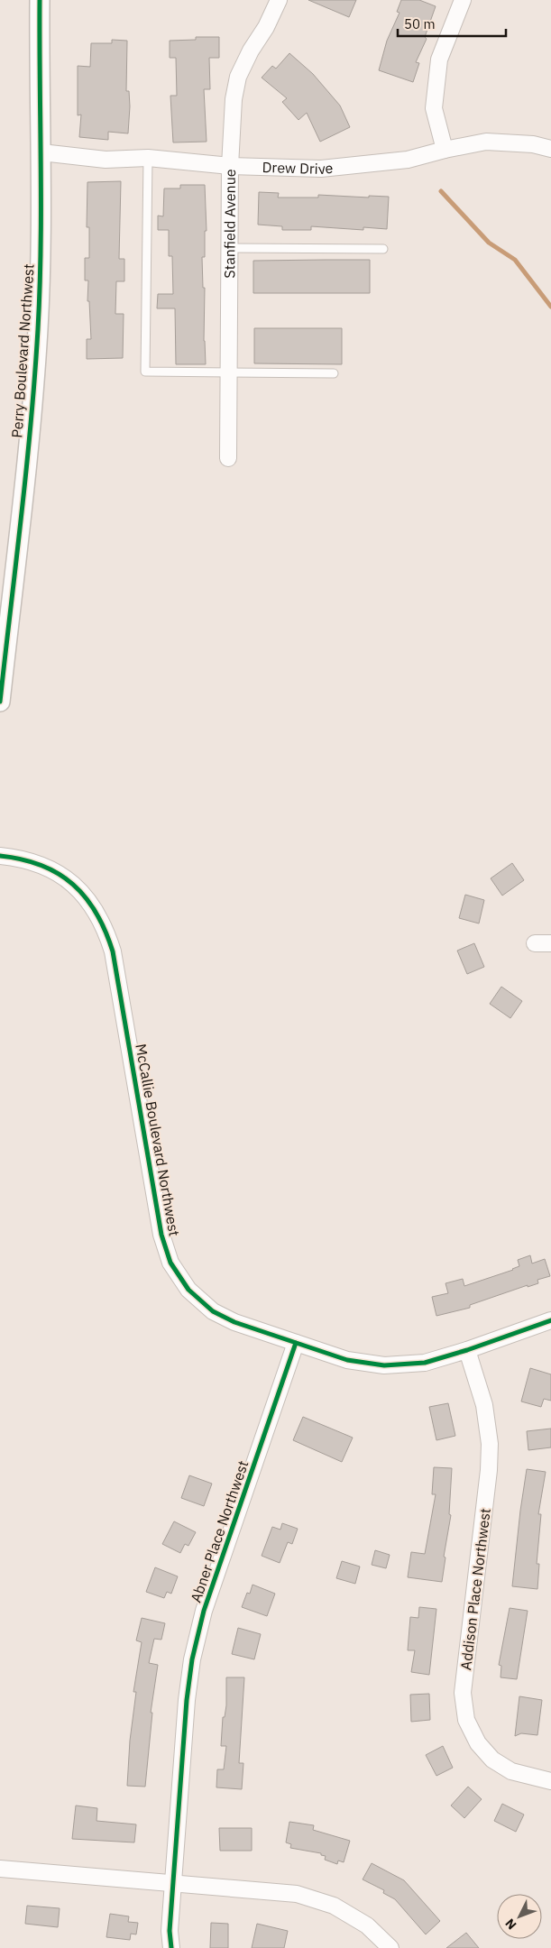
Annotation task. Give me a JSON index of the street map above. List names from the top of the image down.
{
  "streets": {
    "street": [
      "Drew Drive",
      "Stanfield Avenue",
      "Perry Boulevard Northwest",
      "McCallie Boulevard Northwest",
      "Abner Place Northwest",
      "Addison Place Northwest"
    ]
  },
  "crossings": [
    ["Drew Drive", "Stanfield Avenue"],
    ["Drew Drive", "Perry Boulevard Northwest"],
    ["McCallie Boulevard Northwest", "Abner Place Northwest"],
    ["McCallie Boulevard Northwest", "Addison Place Northwest"]
  ],
  "scale_bar": "50 m",
  "north": "bottom left"
}
